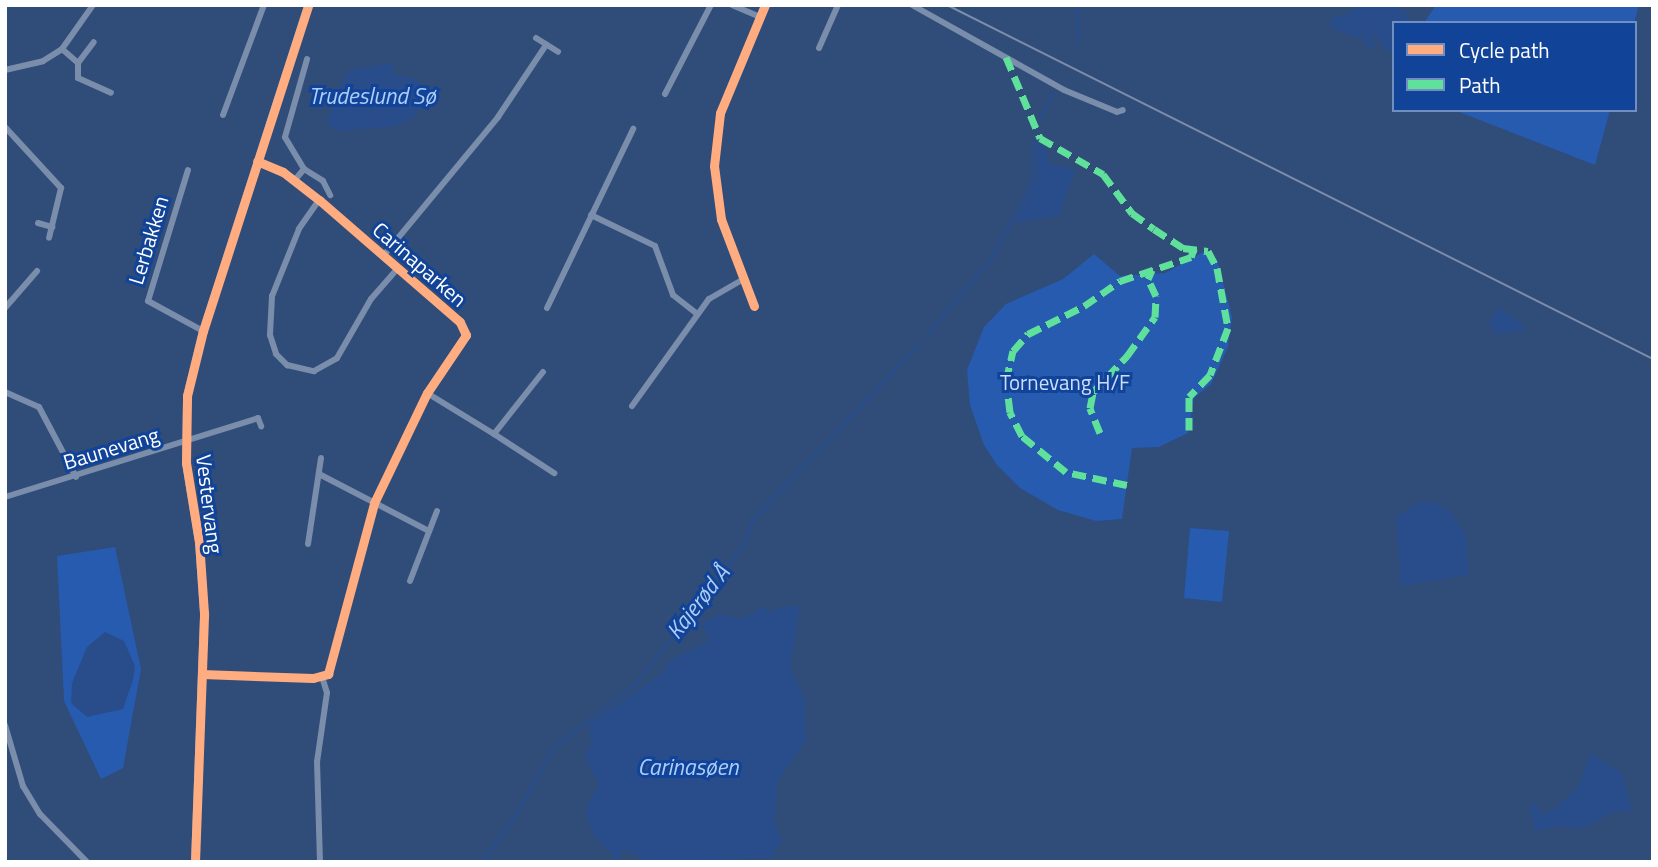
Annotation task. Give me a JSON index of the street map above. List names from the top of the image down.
{
  "streets": {
    "street": [
      "Lerbakken",
      "Carinaparken",
      "Baunevang",
      "Vestervang"
    ]
  },
  "crossings": [
    ["Lerbakken", "Vestervang"],
    ["Carinaparken", "Vestervang"],
    ["Baunevang", "Vestervang"]
  ],
  "water": ["Trudeslund Sø", "Kajerød Å", "Carinasøen"],
  "parks": ["Tornevang H/F"],
  "legend": ["Cycle path", "Path"]
}
